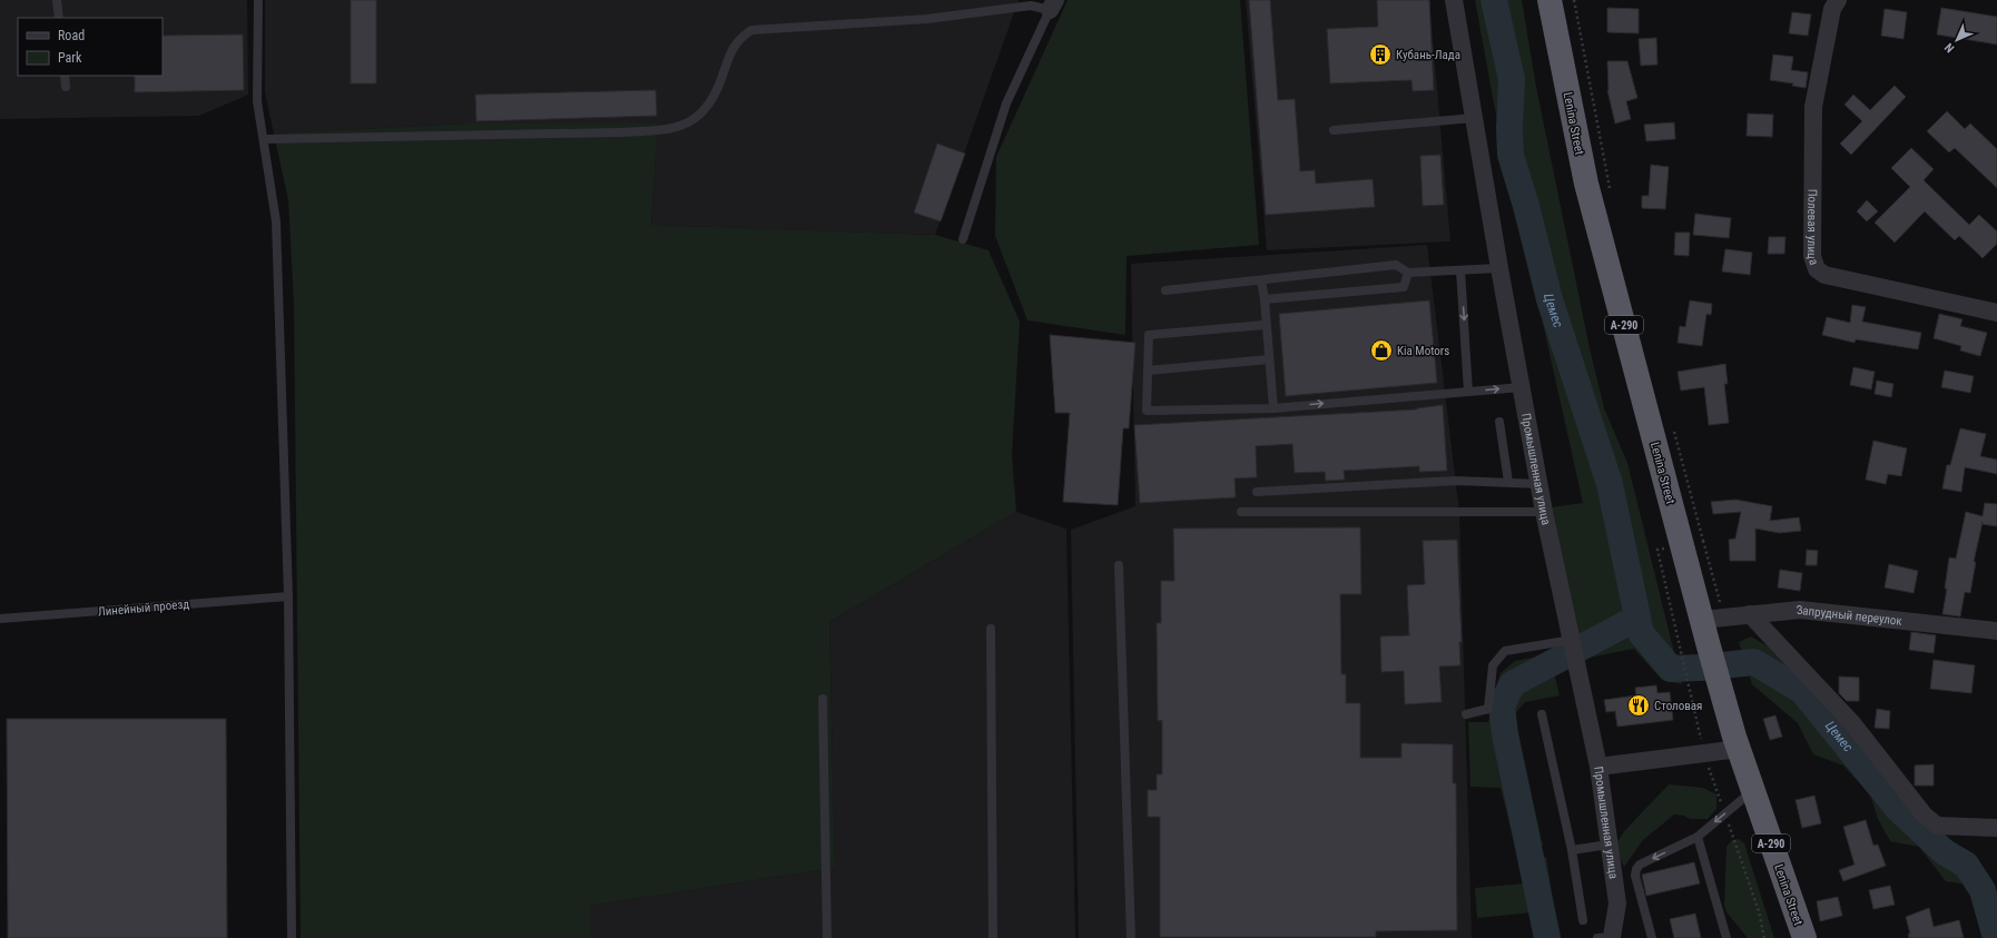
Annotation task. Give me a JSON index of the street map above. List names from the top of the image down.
{
  "streets": {
    "highway": ["Lenina Street", "А-290"],
    "street": ["Полевая улица", "Промышленная улица", "Запрудный переулок"],
    "lane": ["Линейный проезд"]
  },
  "crossings": [
    ["Lenina Street", "Запрудный переулок"]
  ],
  "water": ["Цемес"],
  "places": {
    "building": ["Кубань-Лада"],
    "shop": ["Kia Motors"],
    "restaurant": ["Столовая"]
  },
  "legend": ["Road", "Park"],
  "north": "bottom left"
}
